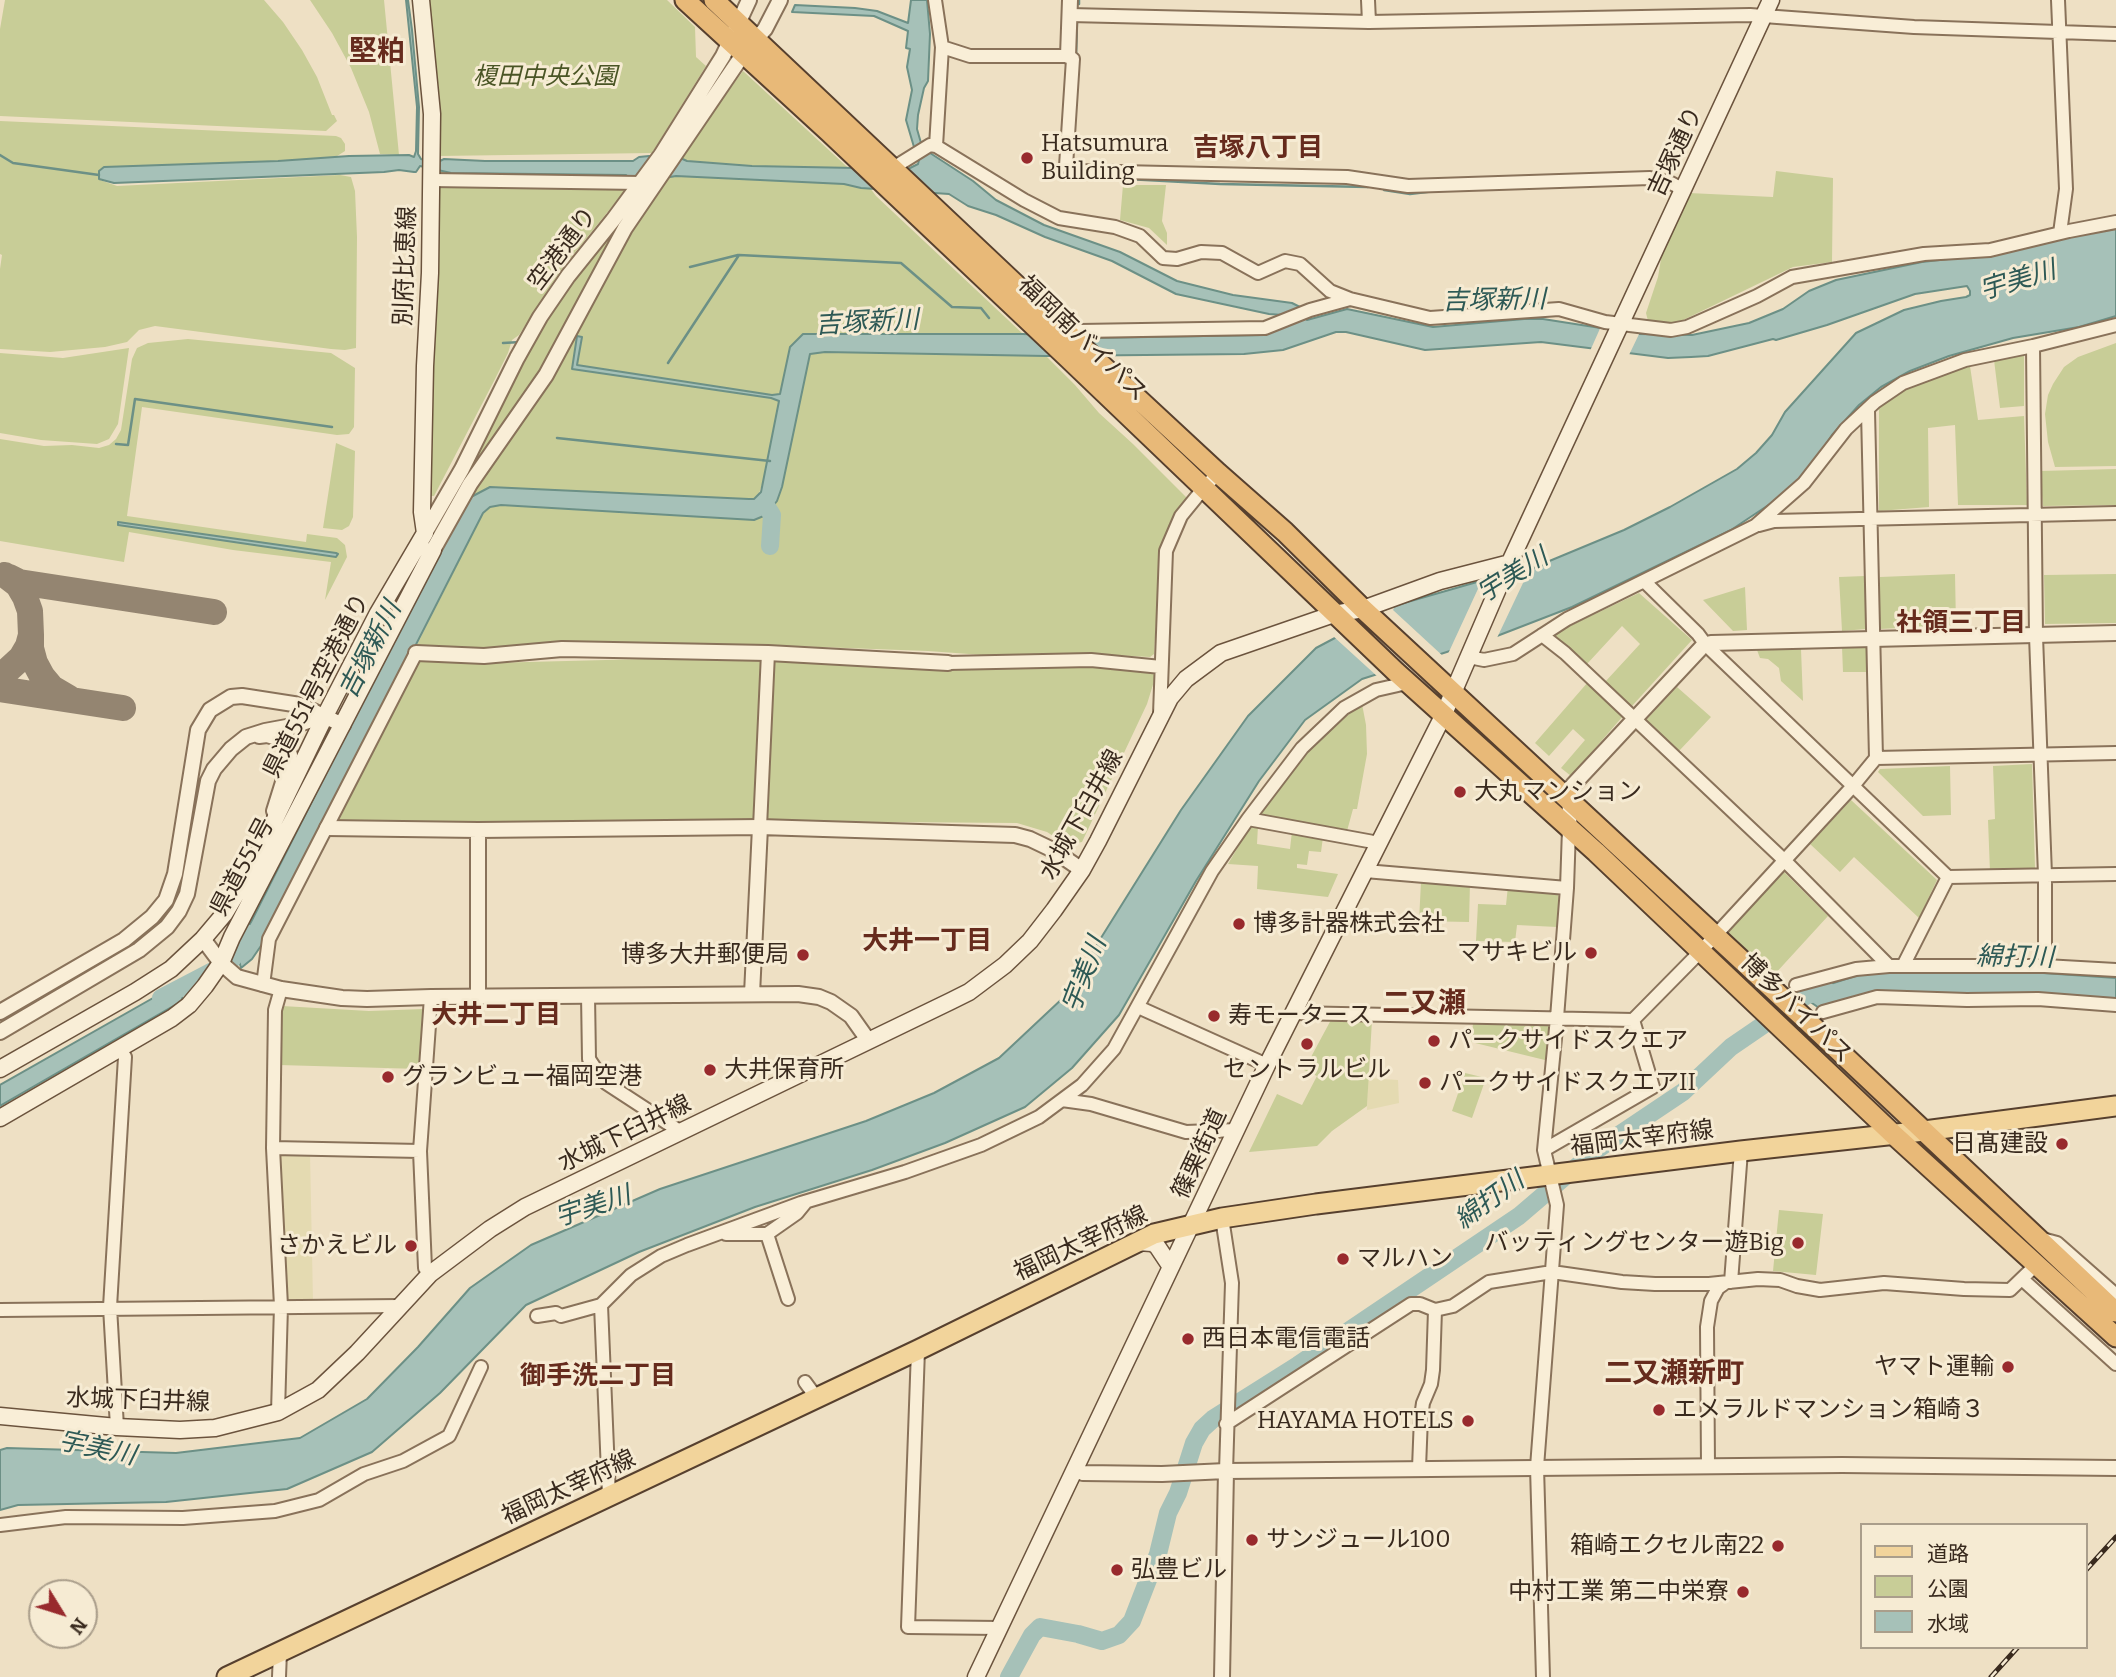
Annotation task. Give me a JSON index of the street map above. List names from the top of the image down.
{
  "streets": {
    "highway": ["福岡南バイパス", "博多バイパス"],
    "main road": [
      "吉塚通り",
      "別府比恵線",
      "県道551号空港通り",
      "水城下臼井線",
      "県道551号",
      "福岡太宰府線",
      "篠栗街道"
    ],
    "street": ["空港通り"]
  },
  "crossings": [
    ["吉塚通り", "水城下臼井線"],
    ["空港通り", "別府比恵線"],
    ["空港通り", "福岡南バイパス"],
    ["空港通り", "県道551号空港通り"],
    ["別府比恵線", "県道551号空港通り"],
    ["福岡南バイパス", "水城下臼井線"],
    ["福岡南バイパス", "博多バイパス"],
    ["福岡南バイパス", "篠栗街道"],
    ["博多バイパス", "福岡太宰府線"],
    ["博多バイパス", "篠栗街道"],
    ["福岡太宰府線", "篠栗街道"]
  ],
  "districts": [
    "堅粕",
    "吉塚八丁目",
    "社領三丁目",
    "大井一丁目",
    "二又瀬",
    "大井二丁目",
    "二又瀬新町",
    "御手洗二丁目"
  ],
  "water": ["宇美川", "吉塚新川", "綿打川"],
  "parks": ["榎田中央公園"],
  "places": [
    "Hatsumura Building",
    "大丸マンション",
    "博多計器株式会社",
    "マサキビル",
    "博多大井郵便局",
    "寿モータース",
    "パークサイドスクエア",
    "セントラルビル",
    "大井保育所",
    "グランビュー福岡空港",
    "パークサイドスクエアII",
    "日髙建設",
    "バッティングセンター遊Big",
    "さかえビル",
    "マルハン",
    "西日本電信電話",
    "ヤマト運輸",
    "エメラルドマンション箱崎３",
    "HAYAMA HOTELS",
    "サンジュール100",
    "箱崎エクセル南22",
    "弘豊ビル",
    "中村工業 第二中栄寮"
  ],
  "legend": ["道路", "公園", "水域"],
  "north": "bottom right"
}
